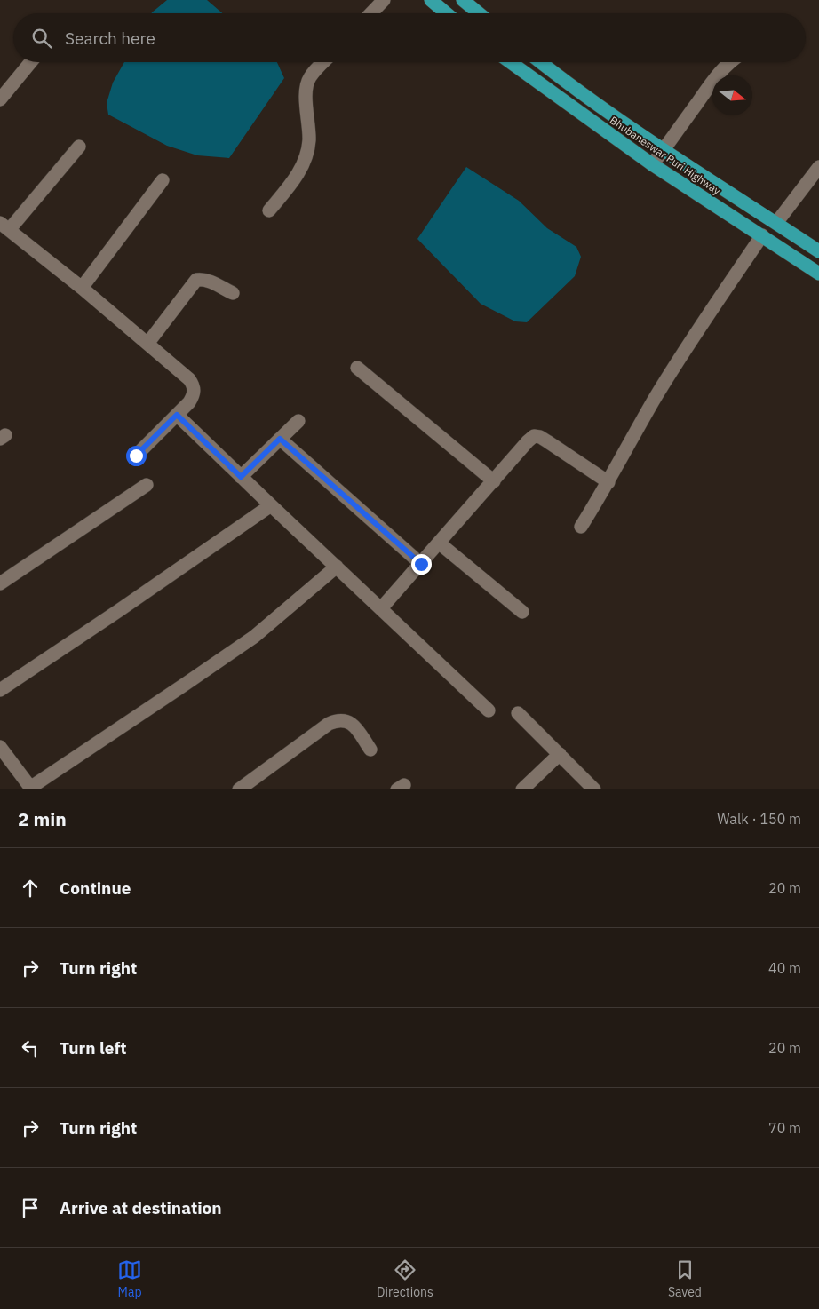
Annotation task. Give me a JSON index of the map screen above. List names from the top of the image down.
{
  "streets": {
    "highway": ["Bhubaneswar Puri Highway"]
  },
  "north": "right",
  "page": {
    "search": "Search here",
    "heading": ["2 min", "Walk · 150 m"],
    "list": [
      ["Continue", "20 m"],
      ["Turn right", "40 m"],
      ["Turn left", "20 m"],
      ["Turn right", "70 m"],
      "Arrive at destination"
    ],
    "nav": ["Map", "Directions", "Saved"]
  }
}
